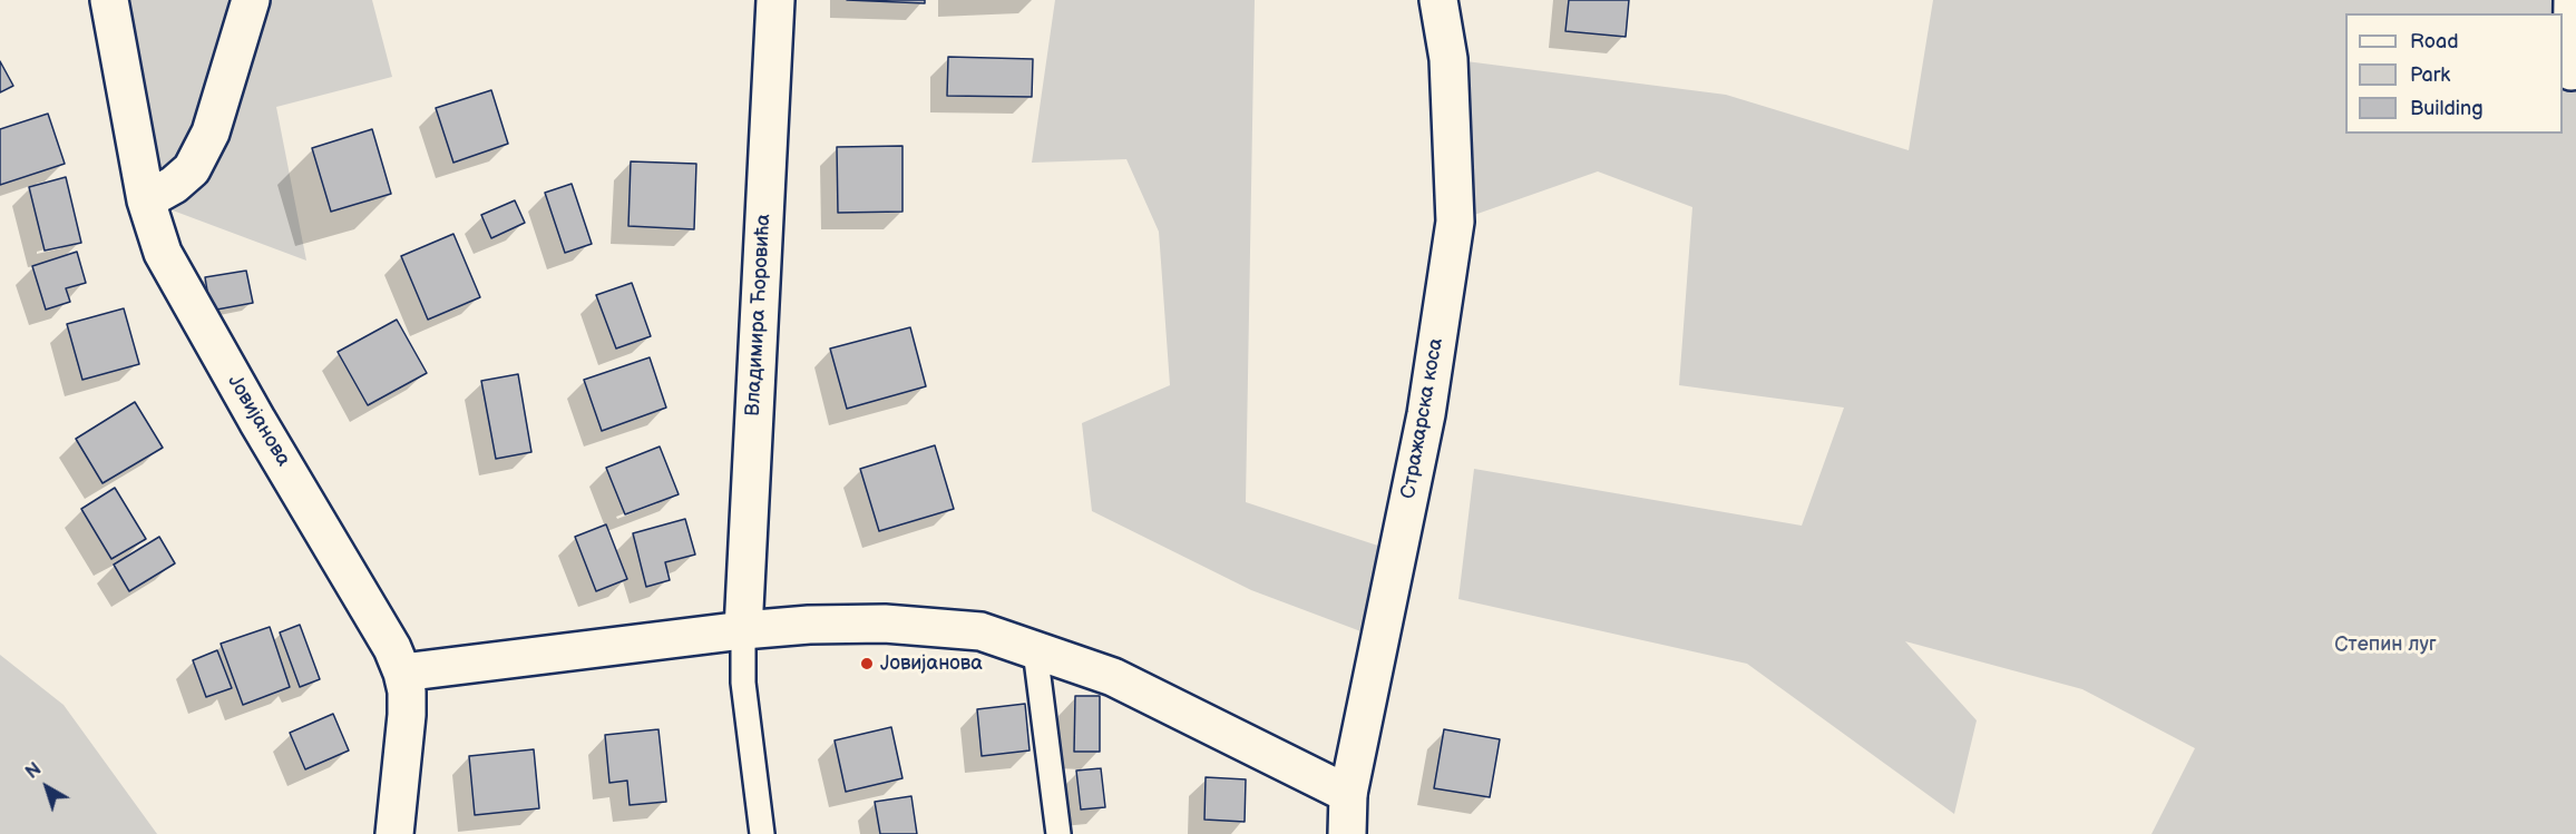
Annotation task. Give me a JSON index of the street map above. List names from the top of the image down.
{
  "streets": {
    "street": ["Владимира Ћоровића", "Стражарска коса", "Јовијанова"]
  },
  "parks": ["Степин луг"],
  "places": ["Јовијанова"],
  "legend": ["Road", "Park", "Building"],
  "north": "top left"
}
